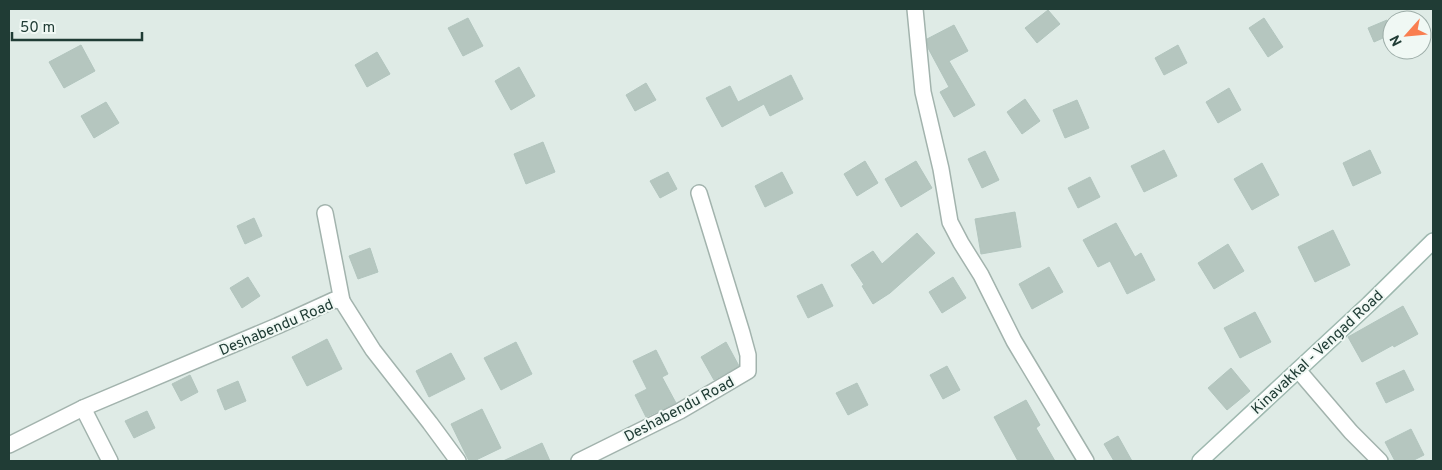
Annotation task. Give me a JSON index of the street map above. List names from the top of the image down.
{
  "streets": {
    "street": ["Deshabendu Road", "Kinavakkal - Vengad Road"]
  },
  "scale_bar": "50 m",
  "north": "bottom left"
}
